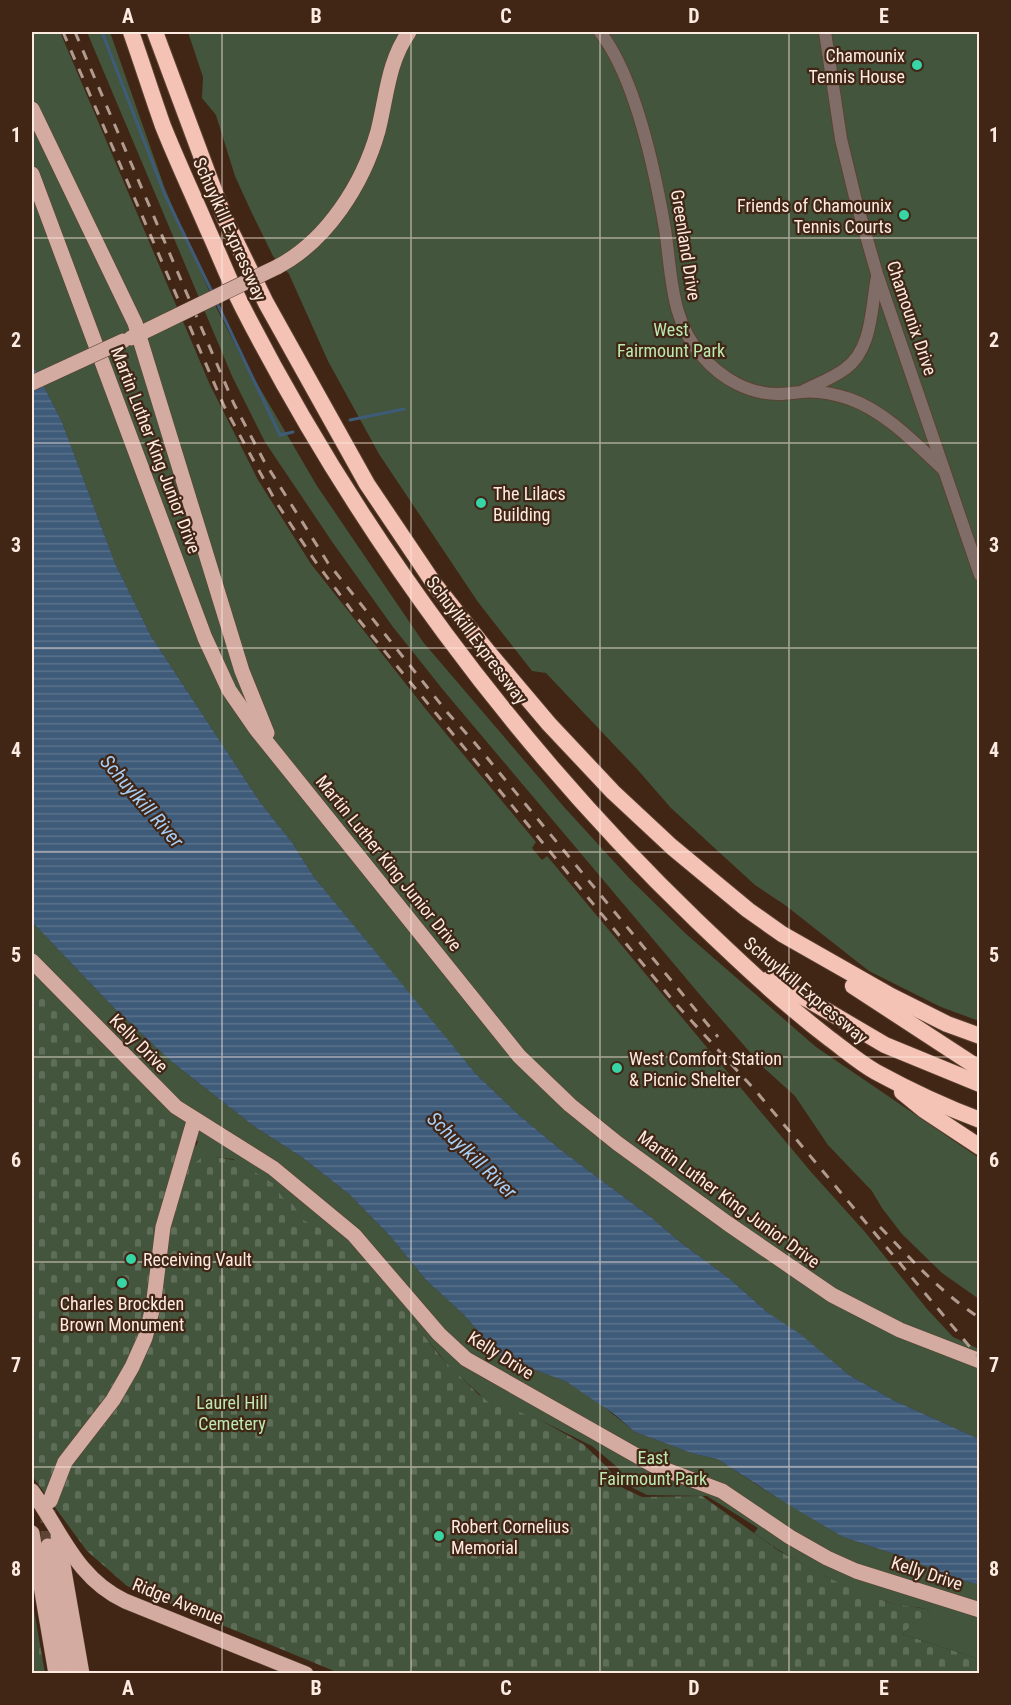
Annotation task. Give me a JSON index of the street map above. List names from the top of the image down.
{
  "streets": {
    "highway": ["Schuylkill Expressway"],
    "main road": ["Martin Luther King Junior Drive", "Kelly Drive", "Ridge Avenue"],
    "street": ["Greenland Drive", "Chamounix Drive"]
  },
  "crossings": [
    ["Greenland Drive", "Chamounix Drive"]
  ],
  "water": ["Schuylkill River"],
  "parks": ["West Fairmount Park", "Laurel Hill Cemetery", "East Fairmount Park"],
  "places": [
    "Chamounix Tennis House",
    "Friends of Chamounix Tennis Courts",
    "The Lilacs Building",
    "West Comfort Station & Picnic Shelter",
    "Receiving Vault",
    "Charles Brockden Brown Monument",
    "Robert Cornelius Memorial"
  ],
  "grid": {
    "columns": [
      "A",
      "B",
      "C",
      "D",
      "E"
    ],
    "rows": [
      "1",
      "2",
      "3",
      "4",
      "5",
      "6",
      "7",
      "8"
    ]
  }
}
